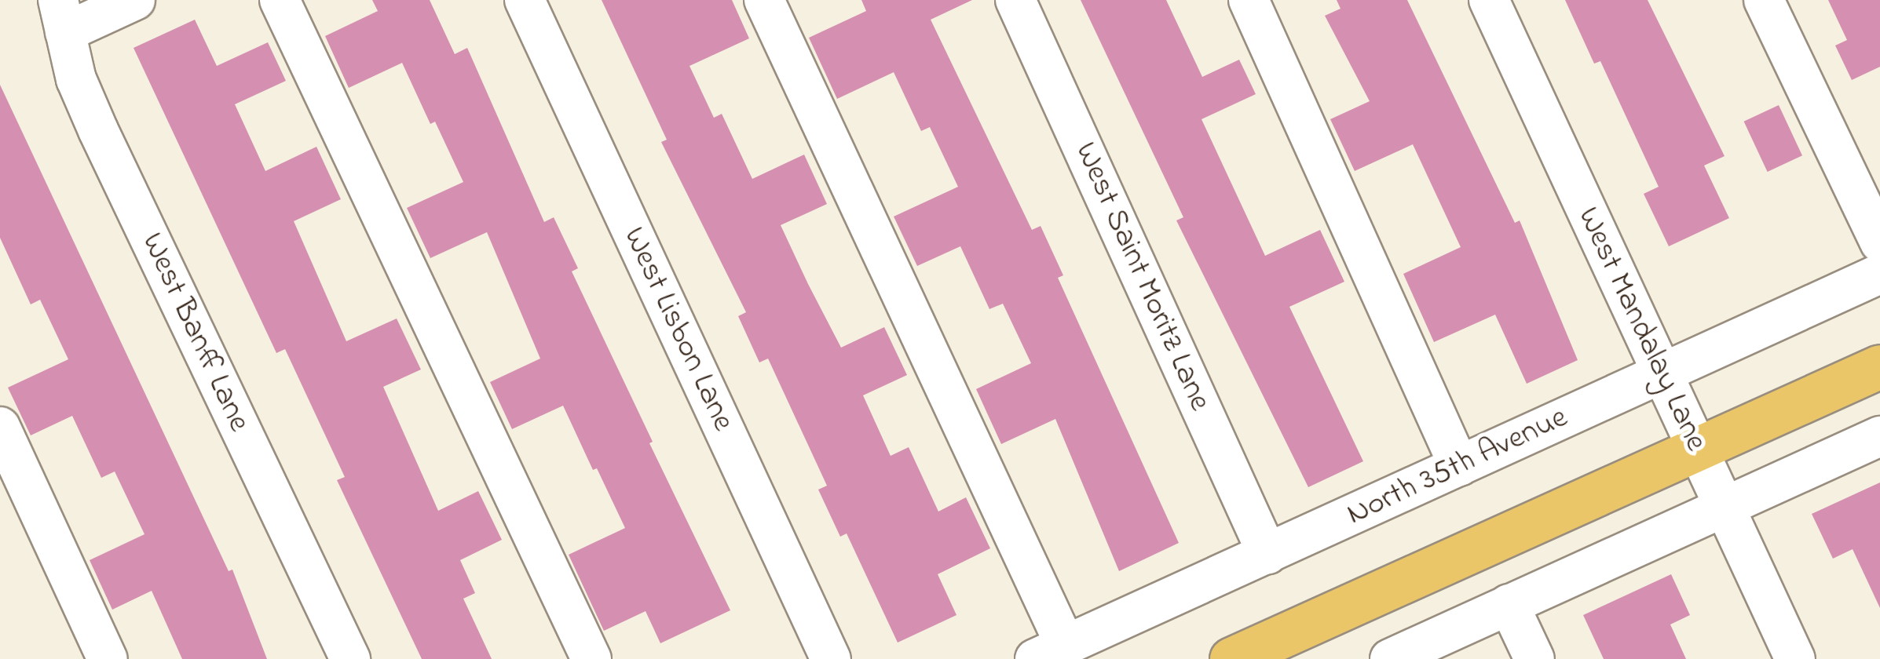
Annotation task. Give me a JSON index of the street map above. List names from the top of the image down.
{
  "streets": {
    "street": [
      "West Saint Moritz Lane",
      "West Lisbon Lane",
      "West Mandalay Lane",
      "West Banff Lane",
      "North 35th Avenue"
    ]
  },
  "crossings": [
    ["West Saint Moritz Lane", "North 35th Avenue"],
    ["West Mandalay Lane", "North 35th Avenue"]
  ]
}
